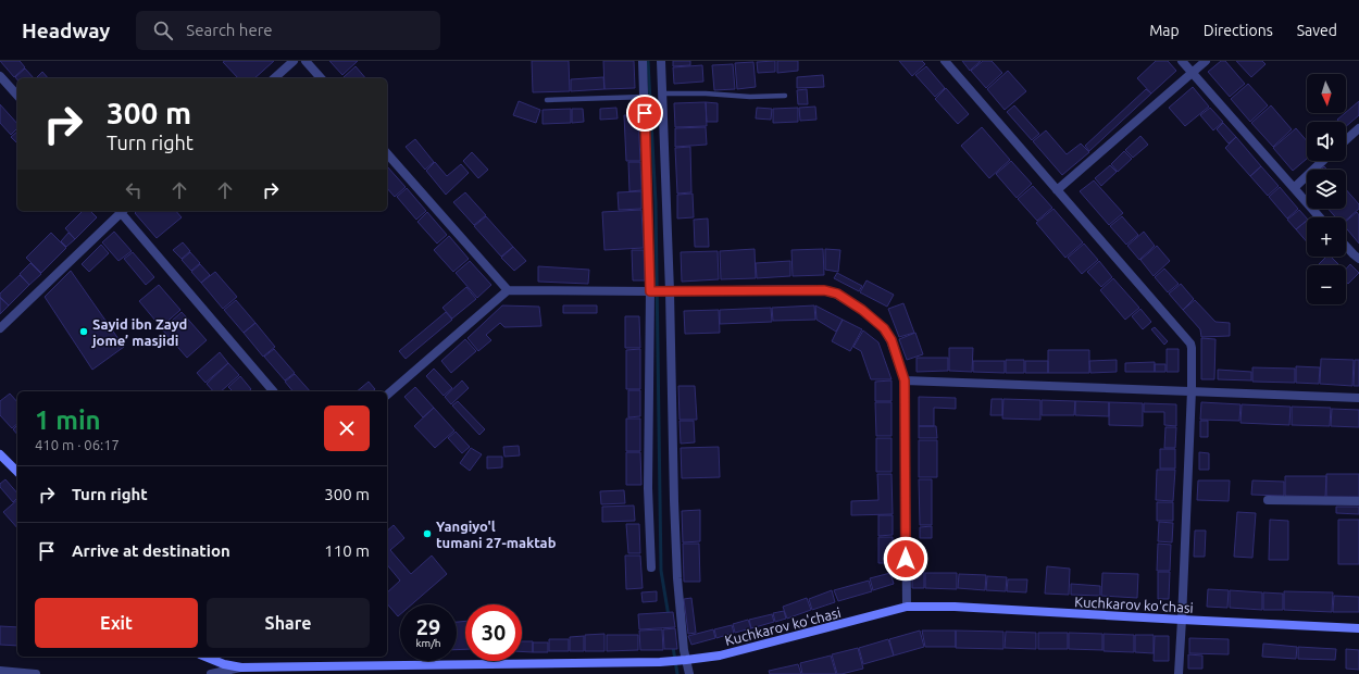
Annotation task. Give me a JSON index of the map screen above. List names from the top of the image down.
{
  "streets": {
    "main road": ["Kuchkarov ko'chasi"]
  },
  "places": ["Sayid ibn Zayd jome’ masjidi", "Yangiyo'l tumani 27-maktab"],
  "north": "bottom",
  "page": {
    "header": "Headway",
    "search": "Search here",
    "nav": ["Map", "Directions", "Saved"],
    "map_buttons": ["+", "−"],
    "turn": ["300 m", "Turn right"],
    "heading": ["1 min", "410 m · 06:17"],
    "list": [
      {
        "name": "Turn right",
        "value": "300 m"
      },
      {
        "name": "Arrive at destination",
        "value": "110 m"
      }
    ],
    "buttons": ["Exit", "Share"],
    "speed": "29 km/h",
    "limit": "30"
  }
}
